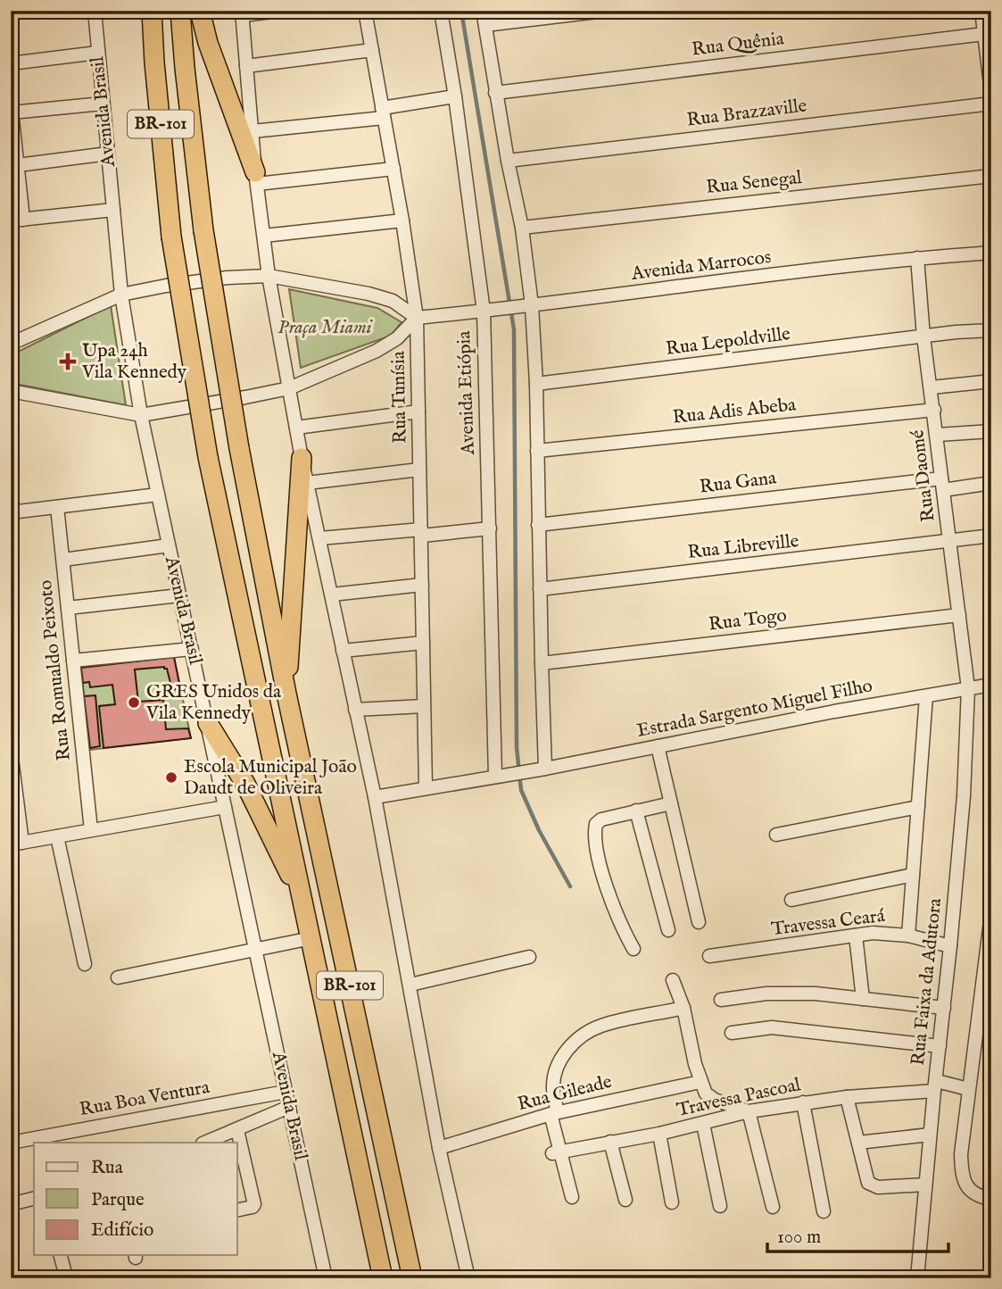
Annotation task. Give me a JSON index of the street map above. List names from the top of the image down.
{
  "streets": {
    "highway": ["BR-101"],
    "street": [
      "Rua Quênia",
      "Avenida Brasil",
      "Rua Brazzaville",
      "Rua Senegal",
      "Avenida Marrocos",
      "Rua Lepoldville",
      "Avenida Etiópia",
      "Rua Tunísia",
      "Rua Adis Abeba",
      "Rua Daomé",
      "Rua Gana",
      "Rua Libreville",
      "Rua Togo",
      "Rua Romualdo Peixoto",
      "Estrada Sargento Miguel Filho",
      "Travessa Ceará",
      "Rua Faixa da Adutora",
      "Rua Gileade",
      "Travessa Pascoal",
      "Rua Boa Ventura"
    ]
  },
  "crossings": [
    ["Avenida Brasil", "Rua Boa Ventura"],
    ["Avenida Marrocos", "Avenida Etiópia"],
    ["Avenida Marrocos", "Rua Tunísia"],
    ["Avenida Marrocos", "Rua Daomé"],
    ["Rua Lepoldville", "Rua Daomé"],
    ["Avenida Etiópia", "Estrada Sargento Miguel Filho"],
    ["Rua Adis Abeba", "Rua Daomé"],
    ["Rua Daomé", "Rua Gana"],
    ["Rua Daomé", "Rua Libreville"],
    ["Rua Daomé", "Rua Togo"],
    ["Rua Daomé", "Estrada Sargento Miguel Filho"],
    ["Rua Daomé", "Rua Faixa da Adutora"],
    ["Estrada Sargento Miguel Filho", "Rua Faixa da Adutora"],
    ["Travessa Ceará", "Rua Faixa da Adutora"],
    ["Rua Faixa da Adutora", "Travessa Pascoal"]
  ],
  "parks": ["Praça Miami"],
  "places": {
    "health": ["Upa 24h Vila Kennedy"],
    "other": ["GRES Unidos da Vila Kennedy", "Escola Municipal João Daudt de Oliveira"]
  },
  "legend": ["Rua", "Parque", "Edifício"],
  "scale_bar": "100 m"
}
